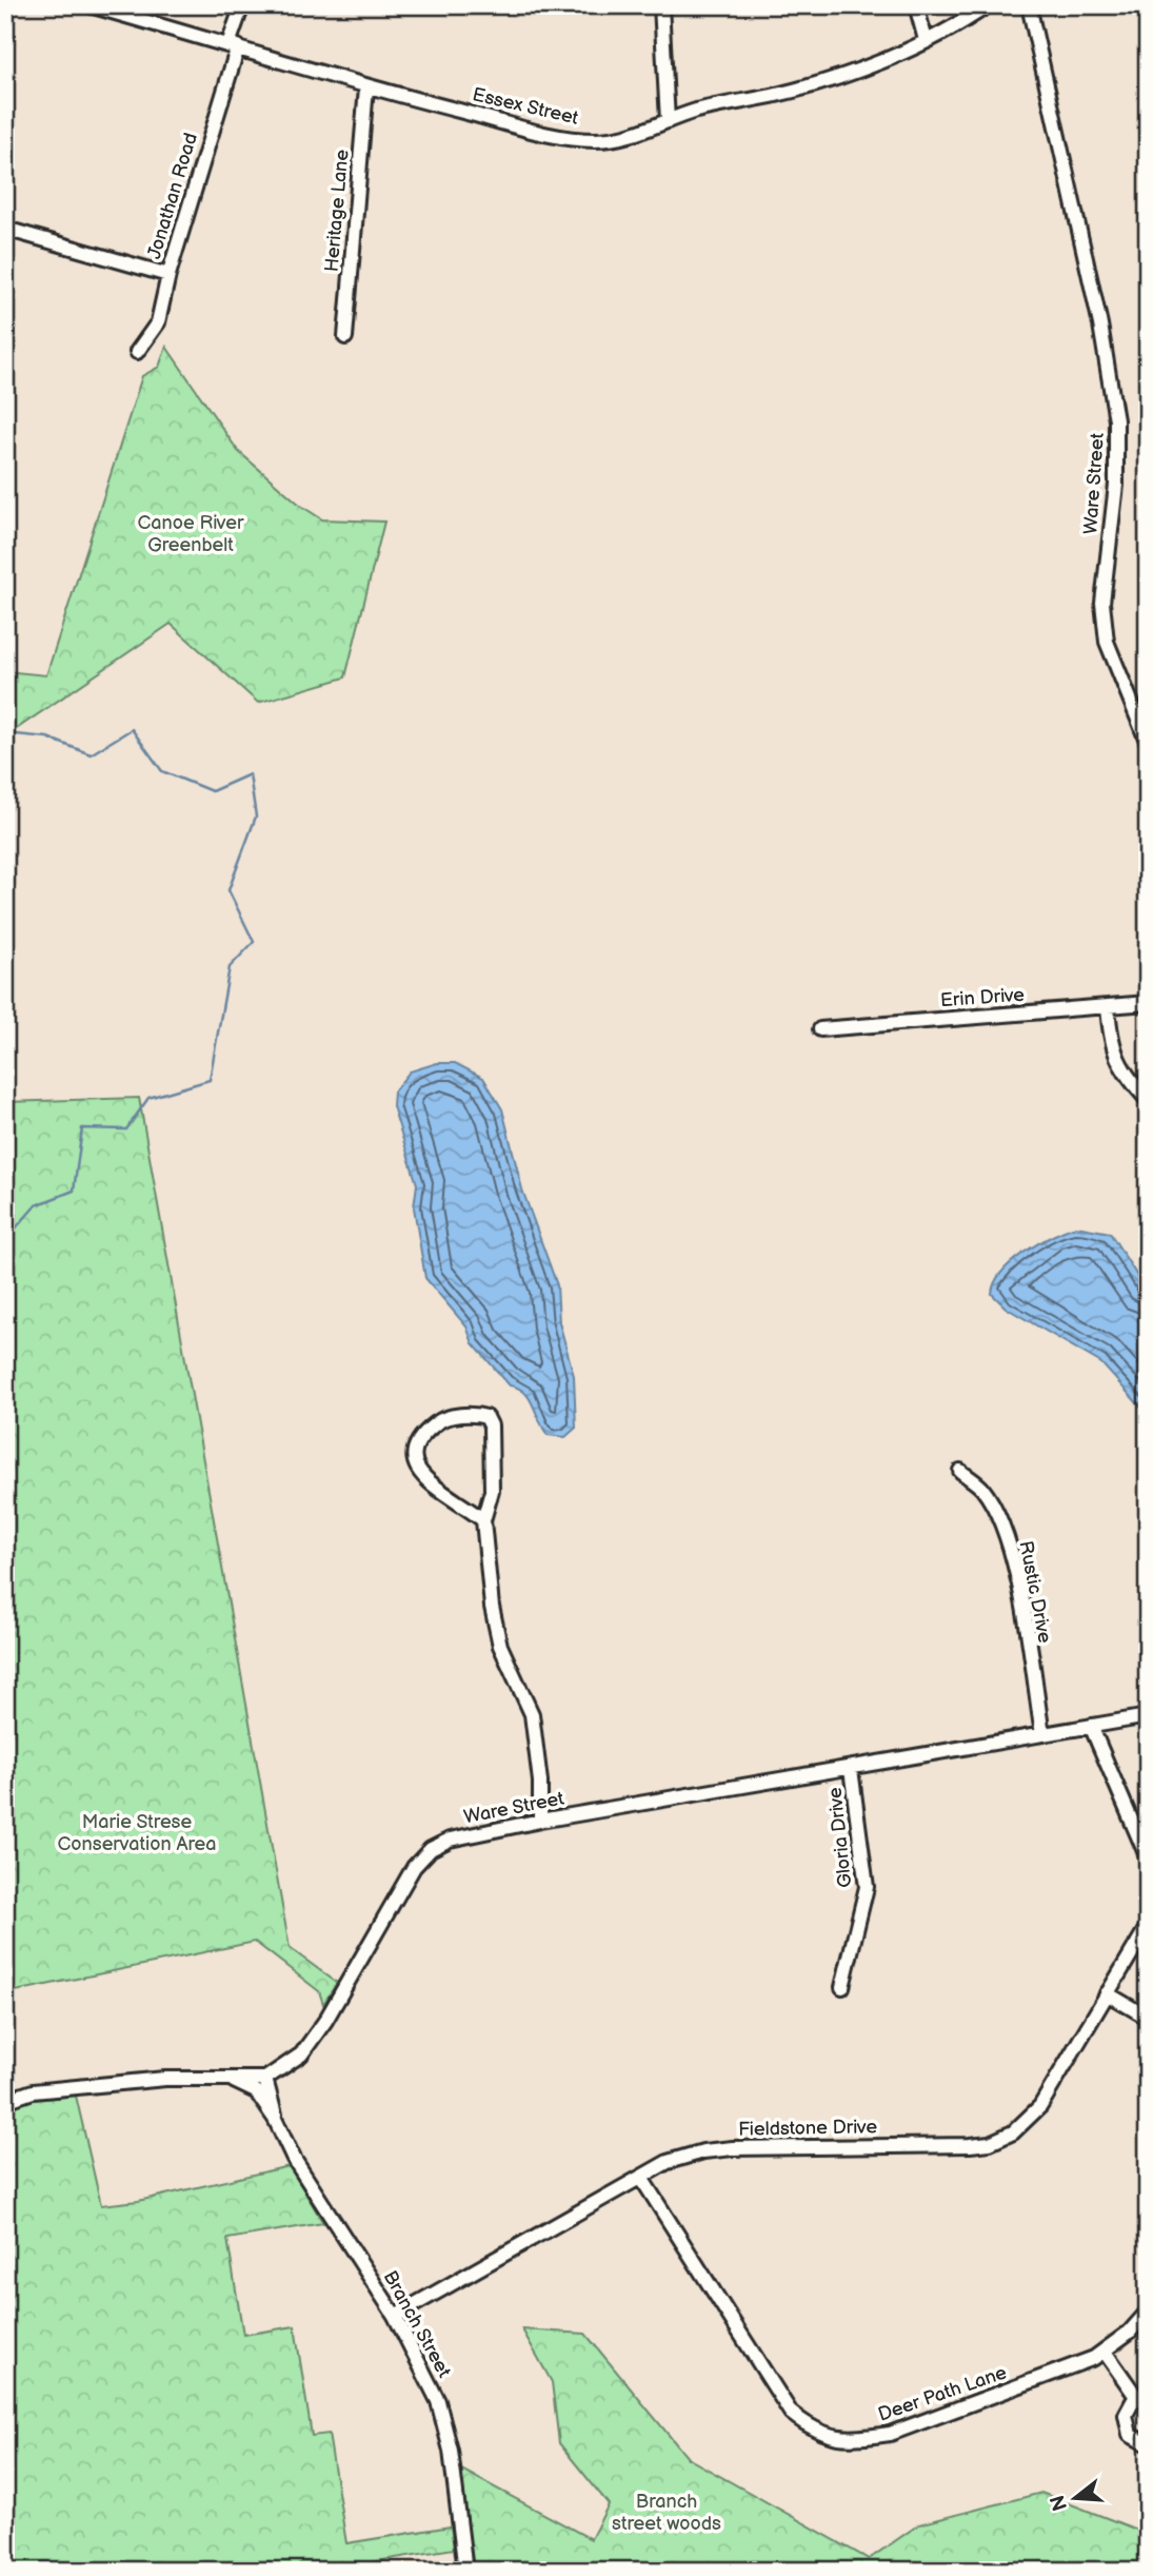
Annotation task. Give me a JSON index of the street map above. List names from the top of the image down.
{
  "streets": {
    "street": [
      "Essex Street",
      "Jonathan Road",
      "Heritage Lane",
      "Ware Street",
      "Erin Drive",
      "Rustic Drive",
      "Gloria Drive",
      "Fieldstone Drive",
      "Branch Street",
      "Deer Path Lane"
    ]
  },
  "crossings": [
    ["Essex Street", "Jonathan Road"],
    ["Essex Street", "Heritage Lane"],
    ["Ware Street", "Rustic Drive"],
    ["Ware Street", "Gloria Drive"],
    ["Ware Street", "Branch Street"],
    ["Fieldstone Drive", "Branch Street"],
    ["Fieldstone Drive", "Deer Path Lane"]
  ],
  "parks": ["Canoe River Greenbelt", "Marie Strese Conservation Area", "Branch street woods"],
  "north": "left"
}
